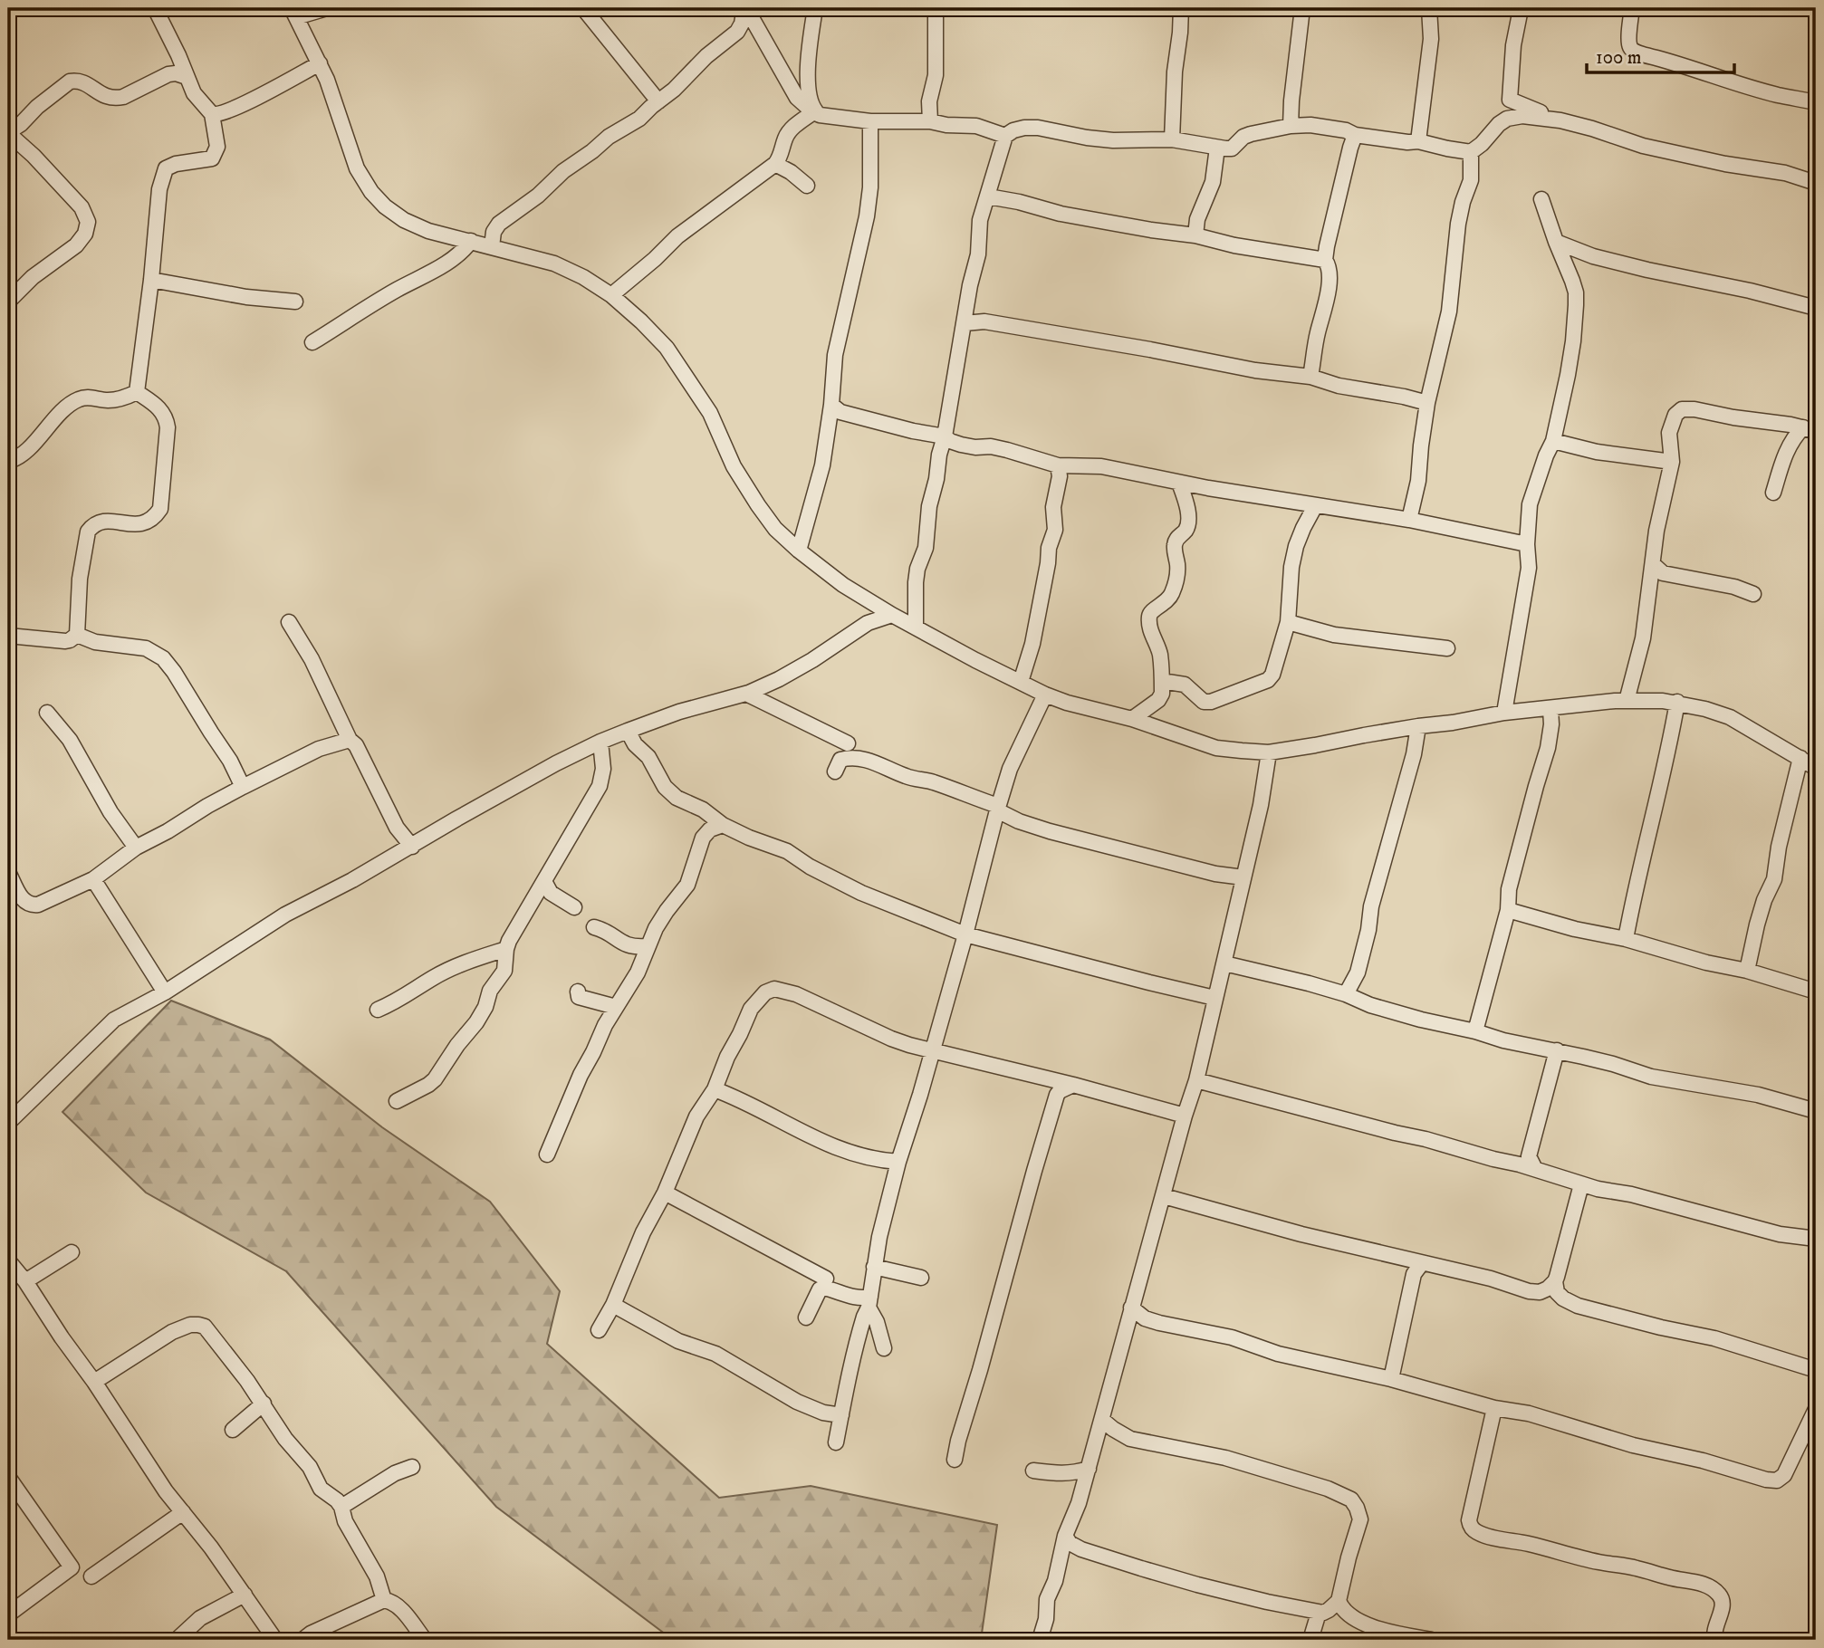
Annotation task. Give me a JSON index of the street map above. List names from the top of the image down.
{
  "scale_bar": "100 m"
}
